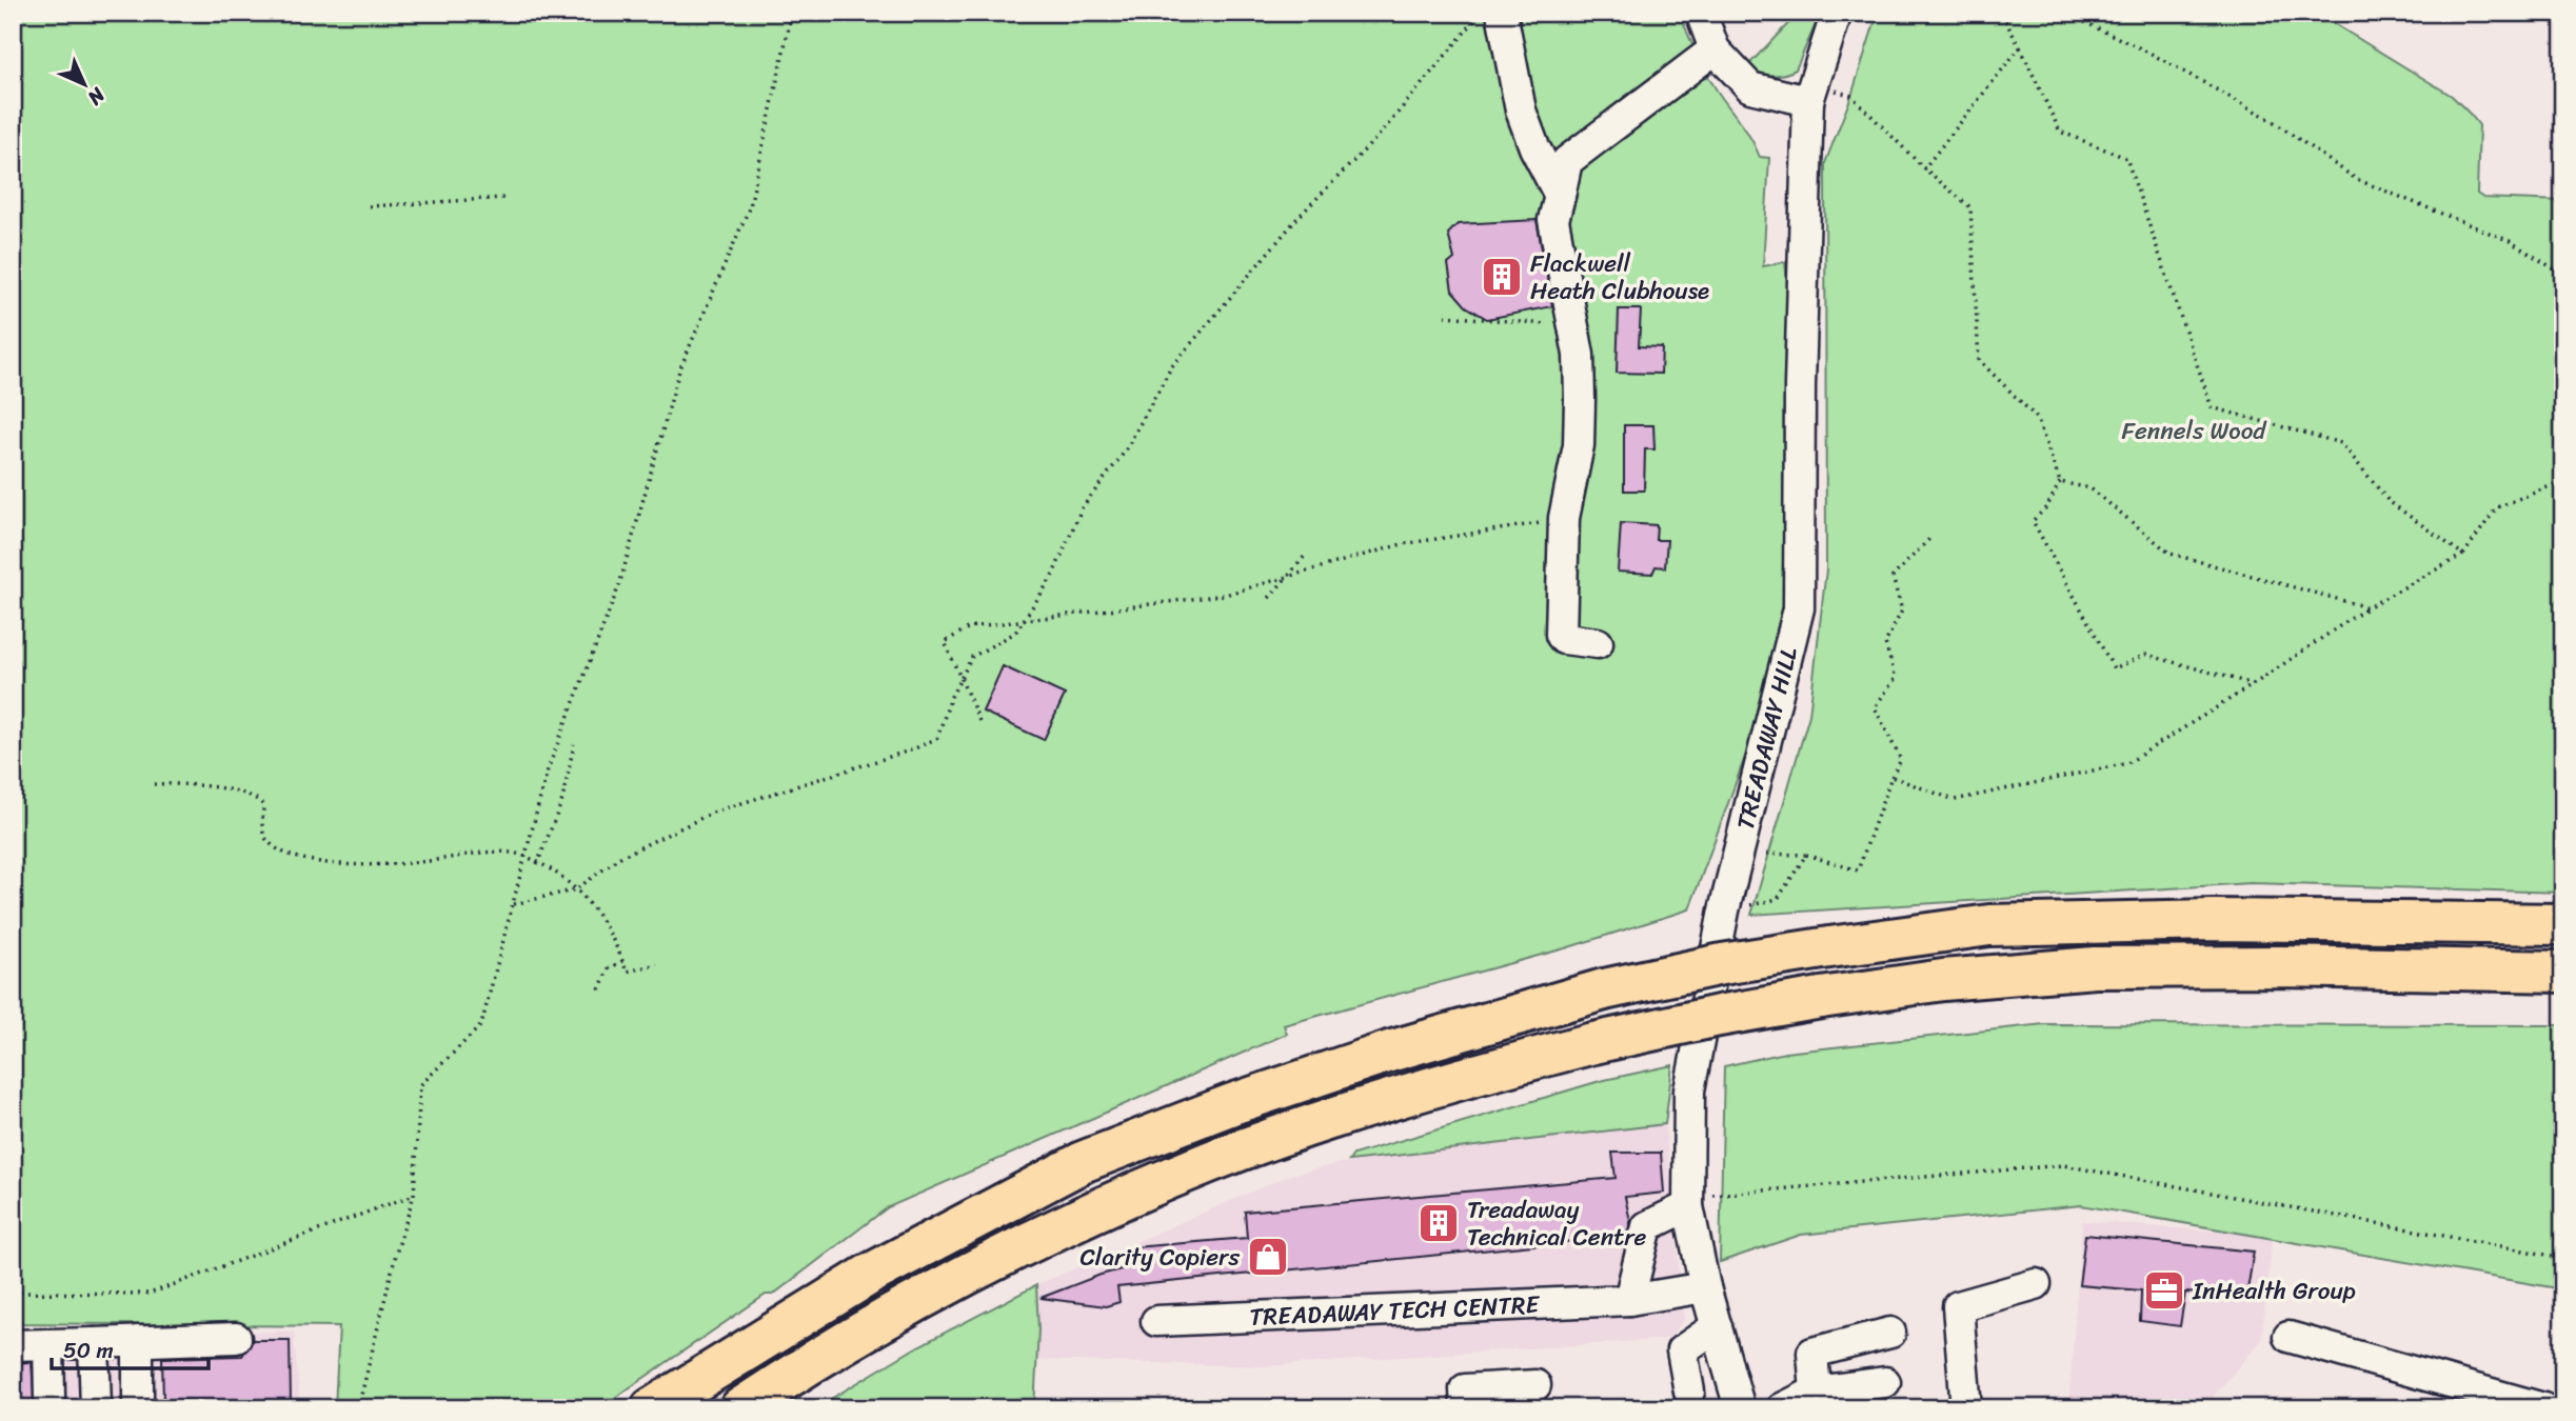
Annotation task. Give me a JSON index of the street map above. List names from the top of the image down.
{
  "streets": {
    "street": ["TREADAWAY HILL", "TREADAWAY TECH CENTRE"]
  },
  "crossings": [
    ["TREADAWAY HILL", "TREADAWAY TECH CENTRE"]
  ],
  "parks": ["Fennels Wood"],
  "places": {
    "building": ["Flackwell Heath Clubhouse", "Treadaway Technical Centre"],
    "shop": ["Clarity Copiers"],
    "office": ["InHealth Group"]
  },
  "scale_bar": "50 m",
  "north": "bottom right"
}
